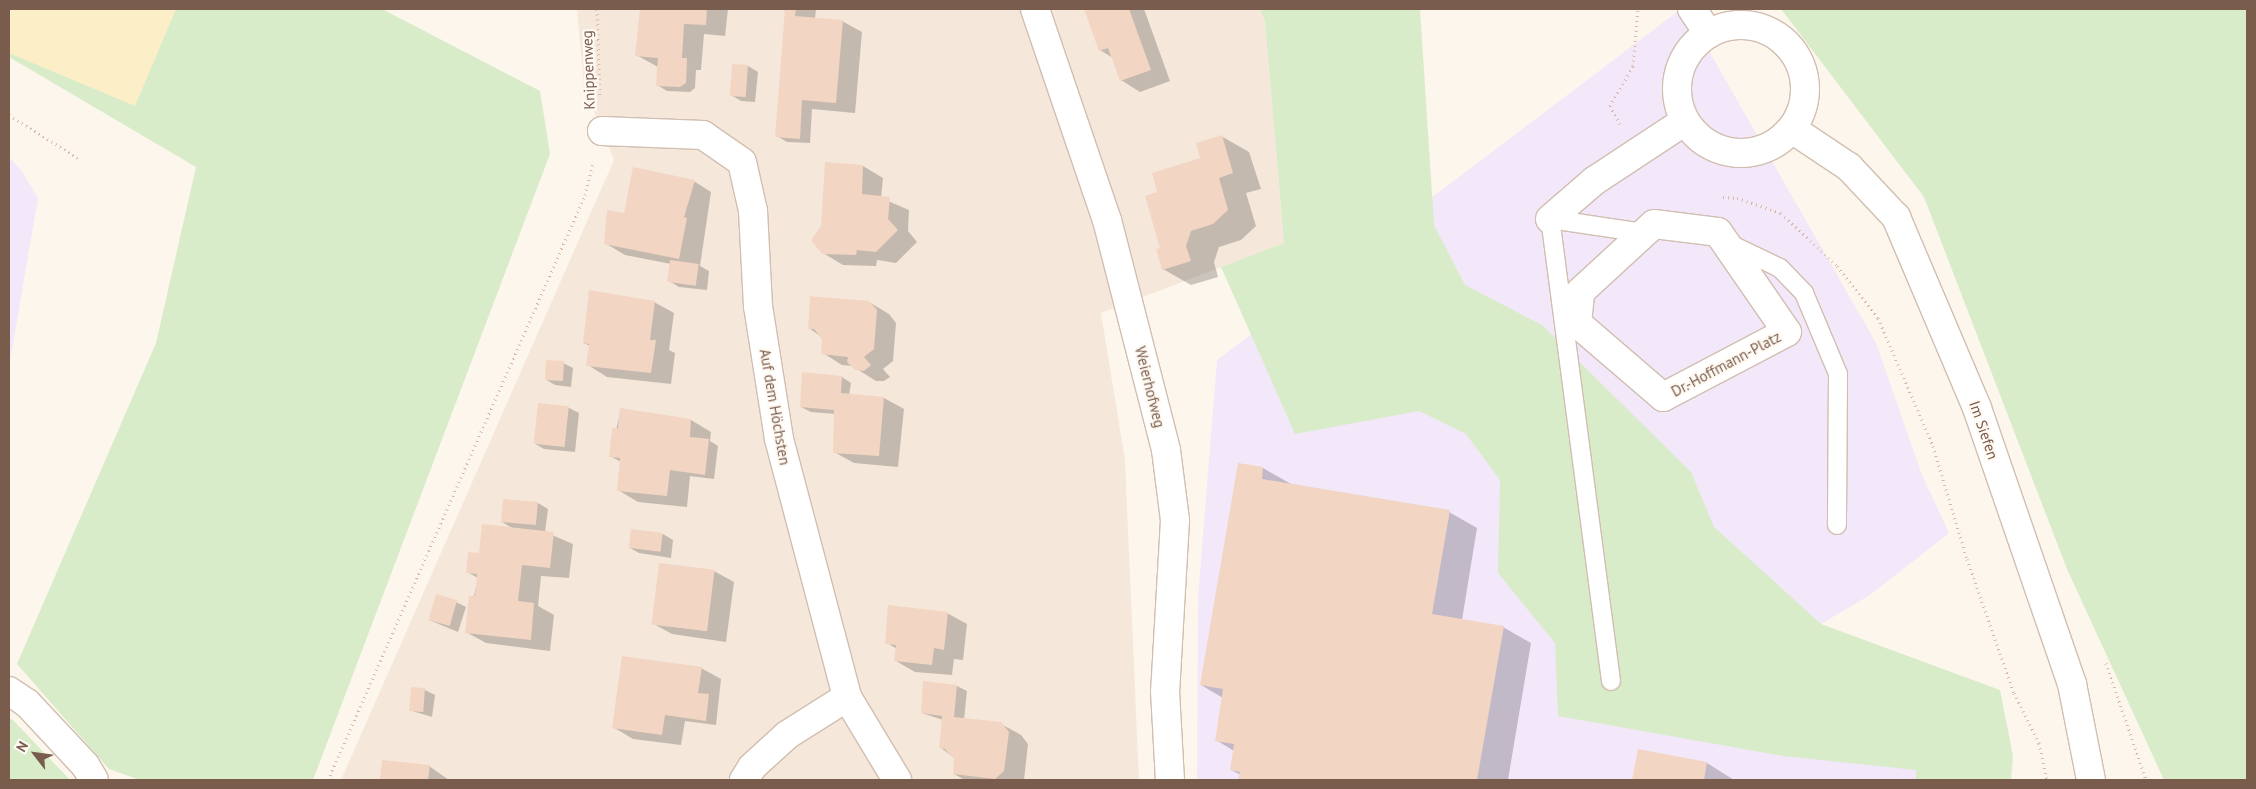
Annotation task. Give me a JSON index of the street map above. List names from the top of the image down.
{
  "streets": {
    "street": [
      "Dr.-Hoffmann-Platz",
      "Weierhofweg",
      "Auf dem Höchsten",
      "Im Siefen"
    ],
    "path": ["Knippenweg"]
  },
  "crossings": [
    ["Knippenweg", "Auf dem Höchsten"]
  ],
  "north": "top left"
}
